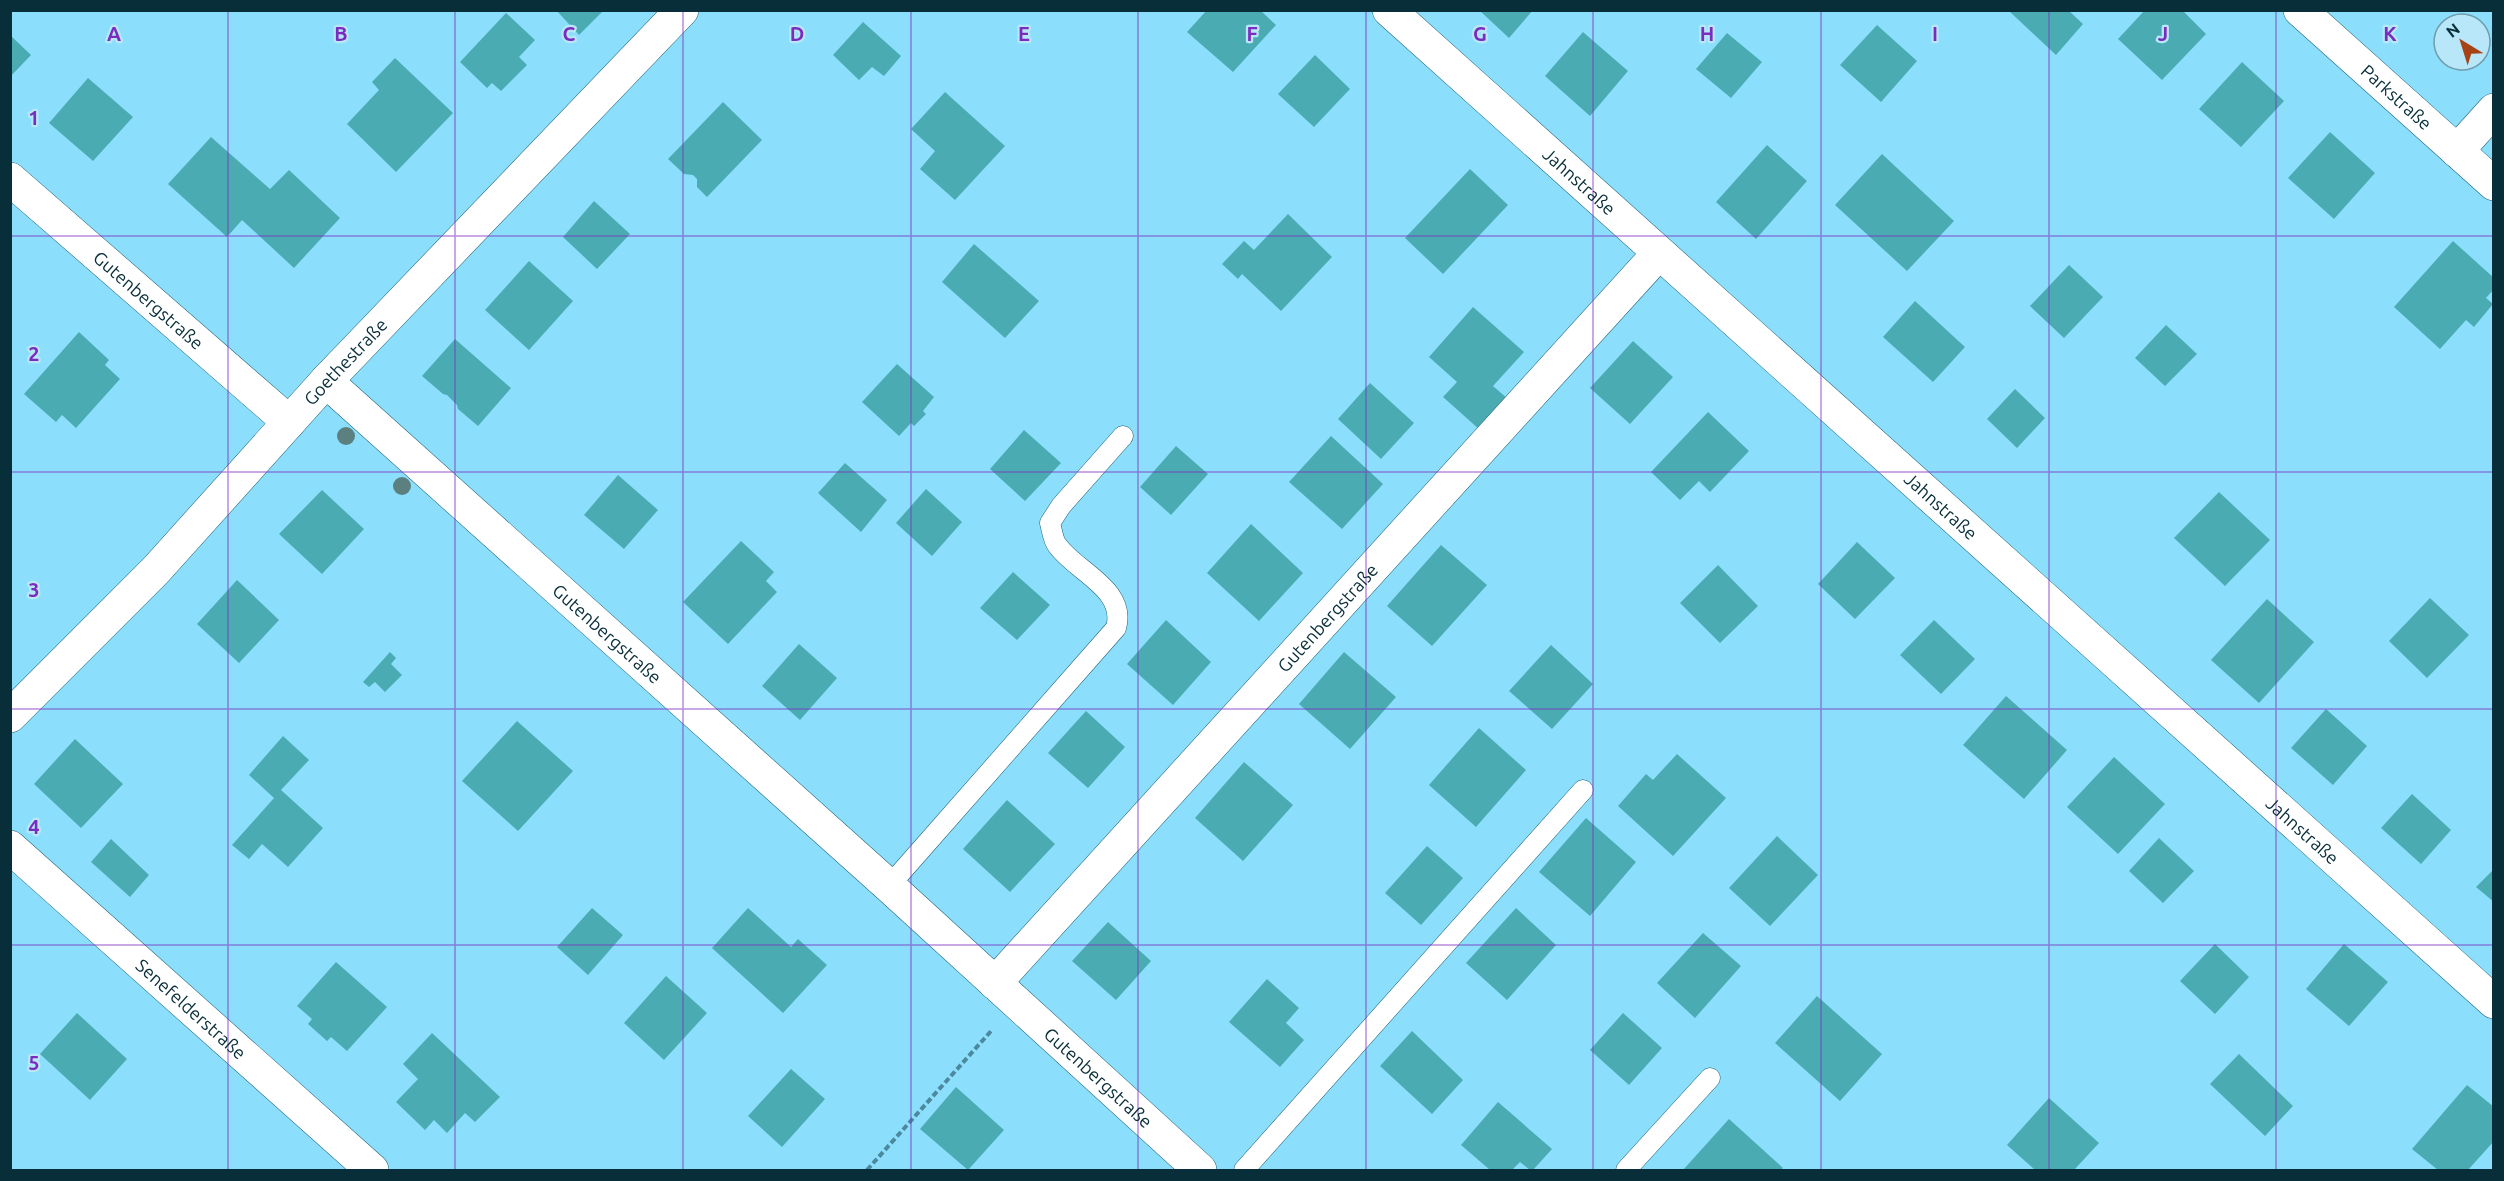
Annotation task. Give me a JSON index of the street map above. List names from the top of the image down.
{
  "streets": {
    "street": [
      "Parkstraße",
      "Jahnstraße",
      "Gutenbergstraße",
      "Goethestraße",
      "Senefelderstraße"
    ]
  },
  "crossings": [
    ["Jahnstraße", "Gutenbergstraße"],
    ["Gutenbergstraße", "Goethestraße"]
  ],
  "north": "top left",
  "grid": {
    "columns": [
      "A",
      "B",
      "C",
      "D",
      "E",
      "F",
      "G",
      "H",
      "I",
      "J",
      "K"
    ],
    "rows": [
      "1",
      "2",
      "3",
      "4",
      "5"
    ]
  }
}
